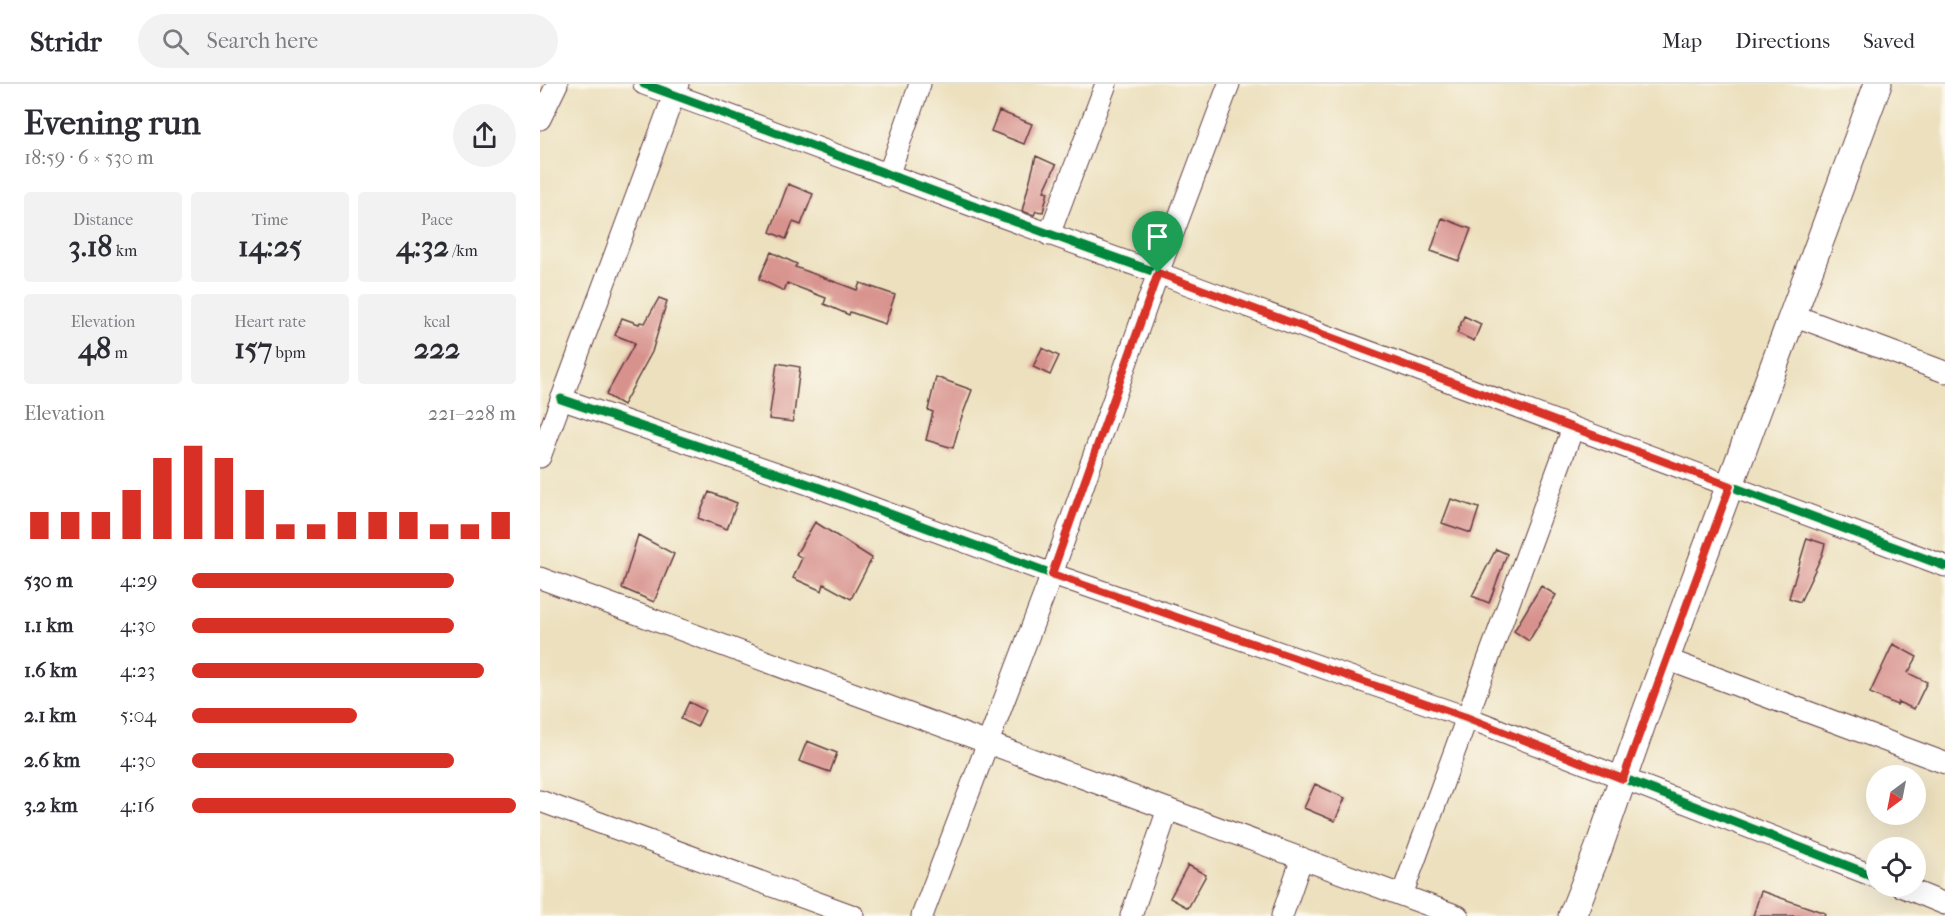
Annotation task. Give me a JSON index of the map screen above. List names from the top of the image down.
{
  "north": "bottom left",
  "page": {
    "header": "Stridr",
    "search": "Search here",
    "nav": ["Map", "Directions", "Saved"],
    "heading": ["Evening run", "18:59 · 6 × 530 m"],
    "stats": [
      ["Distance", "3.18 km"],
      ["Time", "14:25"],
      ["Pace", "4:32 /km"],
      ["Elevation", "48 m"],
      ["Heart rate", "157 bpm"],
      ["kcal", "222"]
    ],
    "chart": ["Elevation", "221–228 m"],
    "list": [
      {
        "name": "530 m",
        "note": "4:29"
      },
      {
        "name": "1.1 km",
        "note": "4:30"
      },
      {
        "name": "1.6 km",
        "note": "4:23"
      },
      {
        "name": "2.1 km",
        "note": "5:04"
      },
      {
        "name": "2.6 km",
        "note": "4:30"
      },
      {
        "name": "3.2 km",
        "note": "4:16"
      }
    ]
  }
}
